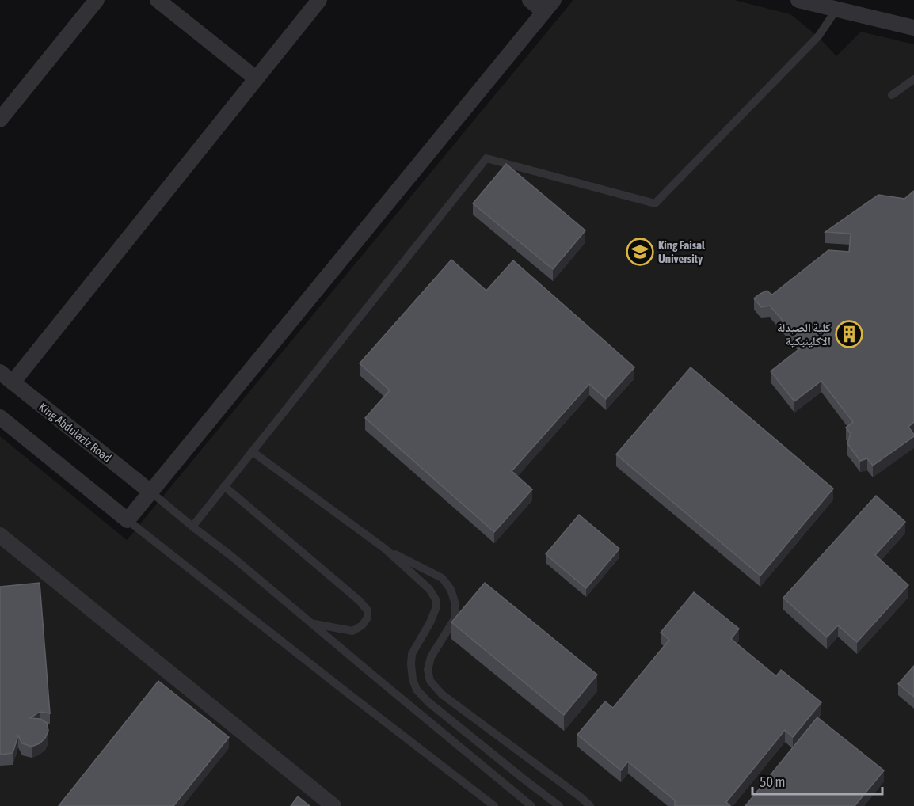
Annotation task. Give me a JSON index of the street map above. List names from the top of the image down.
{
  "streets": {
    "street": ["King Abdulaziz Road"]
  },
  "places": {
    "school or university": ["King Faisal University"],
    "building": ["كلية الصيدلة الاكلينيكية"]
  },
  "scale_bar": "50 m"
}
